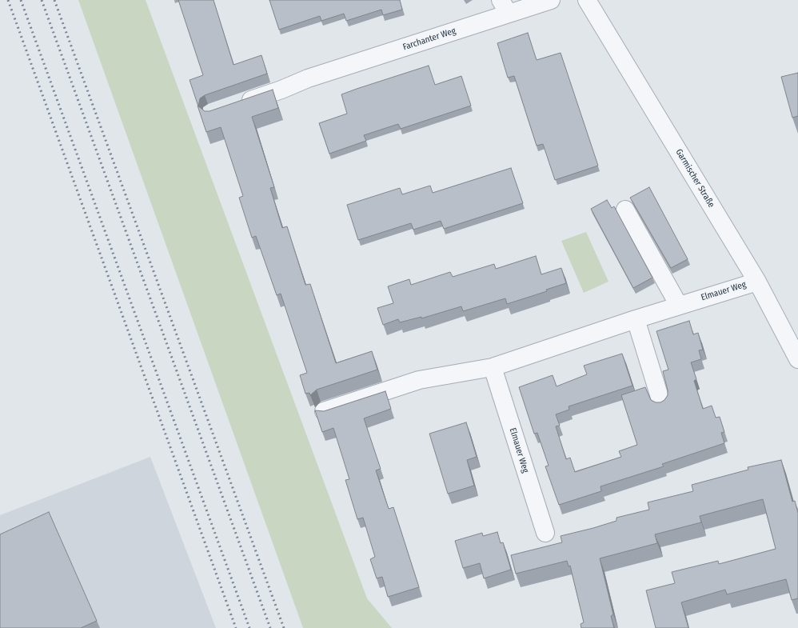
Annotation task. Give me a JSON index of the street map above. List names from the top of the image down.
{
  "streets": {
    "street": ["Farchanter Weg", "Garmischer Straße", "Elmauer Weg"]
  },
  "crossings": [
    ["Garmischer Straße", "Elmauer Weg"]
  ]
}
